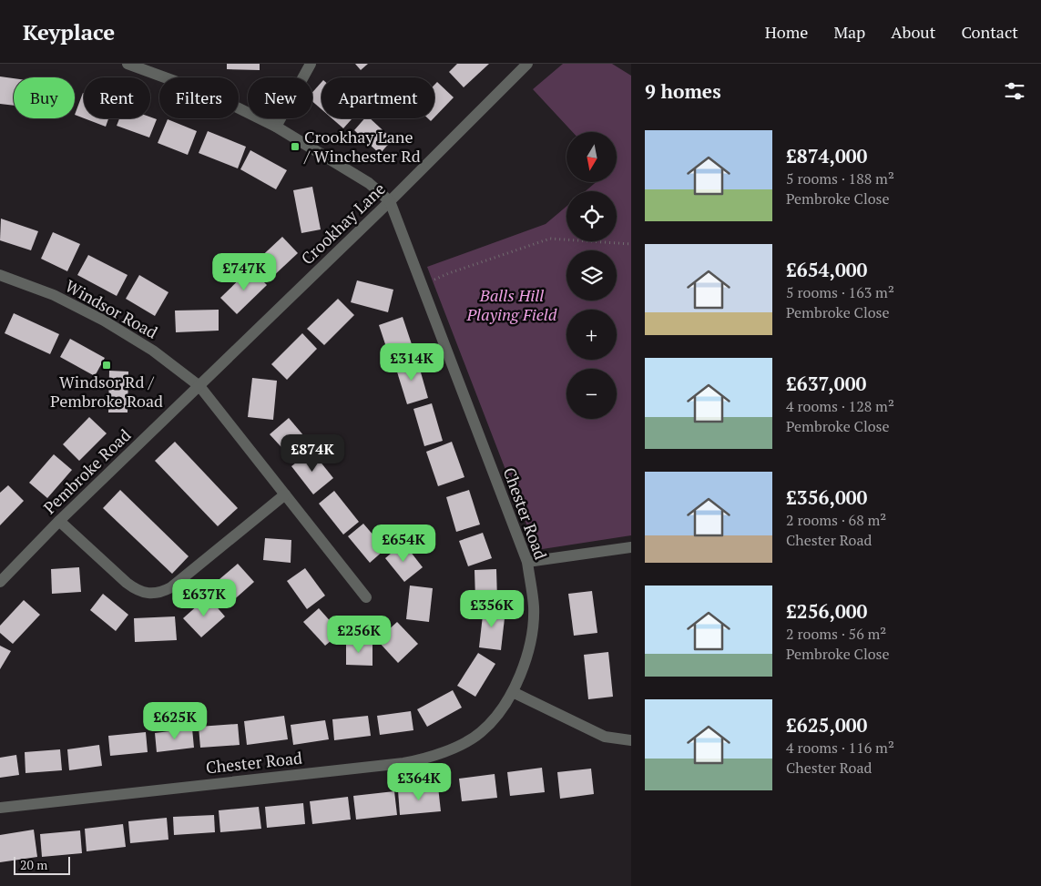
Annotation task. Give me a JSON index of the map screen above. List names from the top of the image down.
{
  "streets": {
    "street": [
      "Crookhay Lane",
      "Windsor Road",
      "Pembroke Road",
      "Chester Road"
    ]
  },
  "crossings": [
    ["Crookhay Lane", "Windsor Road"],
    ["Crookhay Lane", "Pembroke Road"],
    ["Crookhay Lane", "Chester Road"],
    ["Windsor Road", "Pembroke Road"]
  ],
  "parks": ["Balls Hill Playing Field"],
  "places": {
    "transit": ["Crookhay Lane / Winchester Rd", "Windsor Rd / Pembroke Road"]
  },
  "scale_bar": "20 m",
  "north": "bottom",
  "page": {
    "header": "Keyplace",
    "nav": [
      "Home",
      "Map",
      "About",
      "Contact"
    ],
    "heading": "9 homes",
    "chip": [
      "Buy",
      "Rent",
      "Filters",
      "New",
      "Apartment"
    ],
    "list": [
      {
        "name": "£874,000",
        "note": "5 rooms · 188 m² · Pembroke Close"
      },
      {
        "name": "£654,000",
        "note": "5 rooms · 163 m² · Pembroke Close"
      },
      {
        "name": "£637,000",
        "note": "4 rooms · 128 m² · Pembroke Close"
      },
      {
        "name": "£356,000",
        "note": "2 rooms · 68 m² · Chester Road"
      },
      {
        "name": "£256,000",
        "note": "2 rooms · 56 m² · Pembroke Close"
      },
      {
        "name": "£625,000",
        "note": "4 rooms · 116 m² · Chester Road"
      }
    ],
    "map_buttons": ["+", "−"],
    "price": [
      "£747K",
      "£314K",
      "£874K",
      "£654K",
      "£637K",
      "£356K",
      "£256K",
      "£625K",
      "£364K"
    ],
    "scale": "20 m"
  }
}
